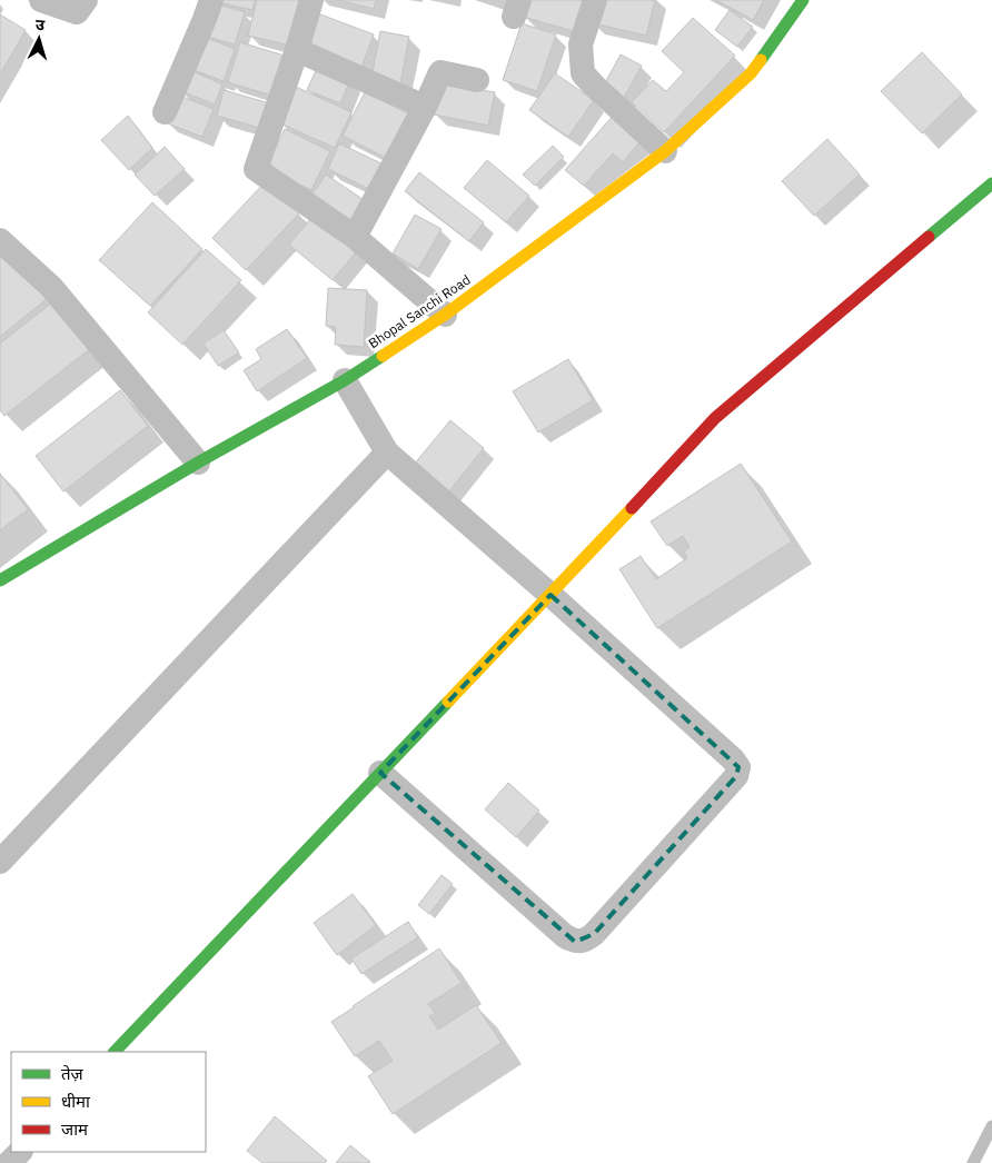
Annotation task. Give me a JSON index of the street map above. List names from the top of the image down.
{
  "streets": {
    "street": ["Bhopal Sanchi Road"]
  },
  "legend": ["तेज़", "धीमा", "जाम"],
  "north": "top"
}
